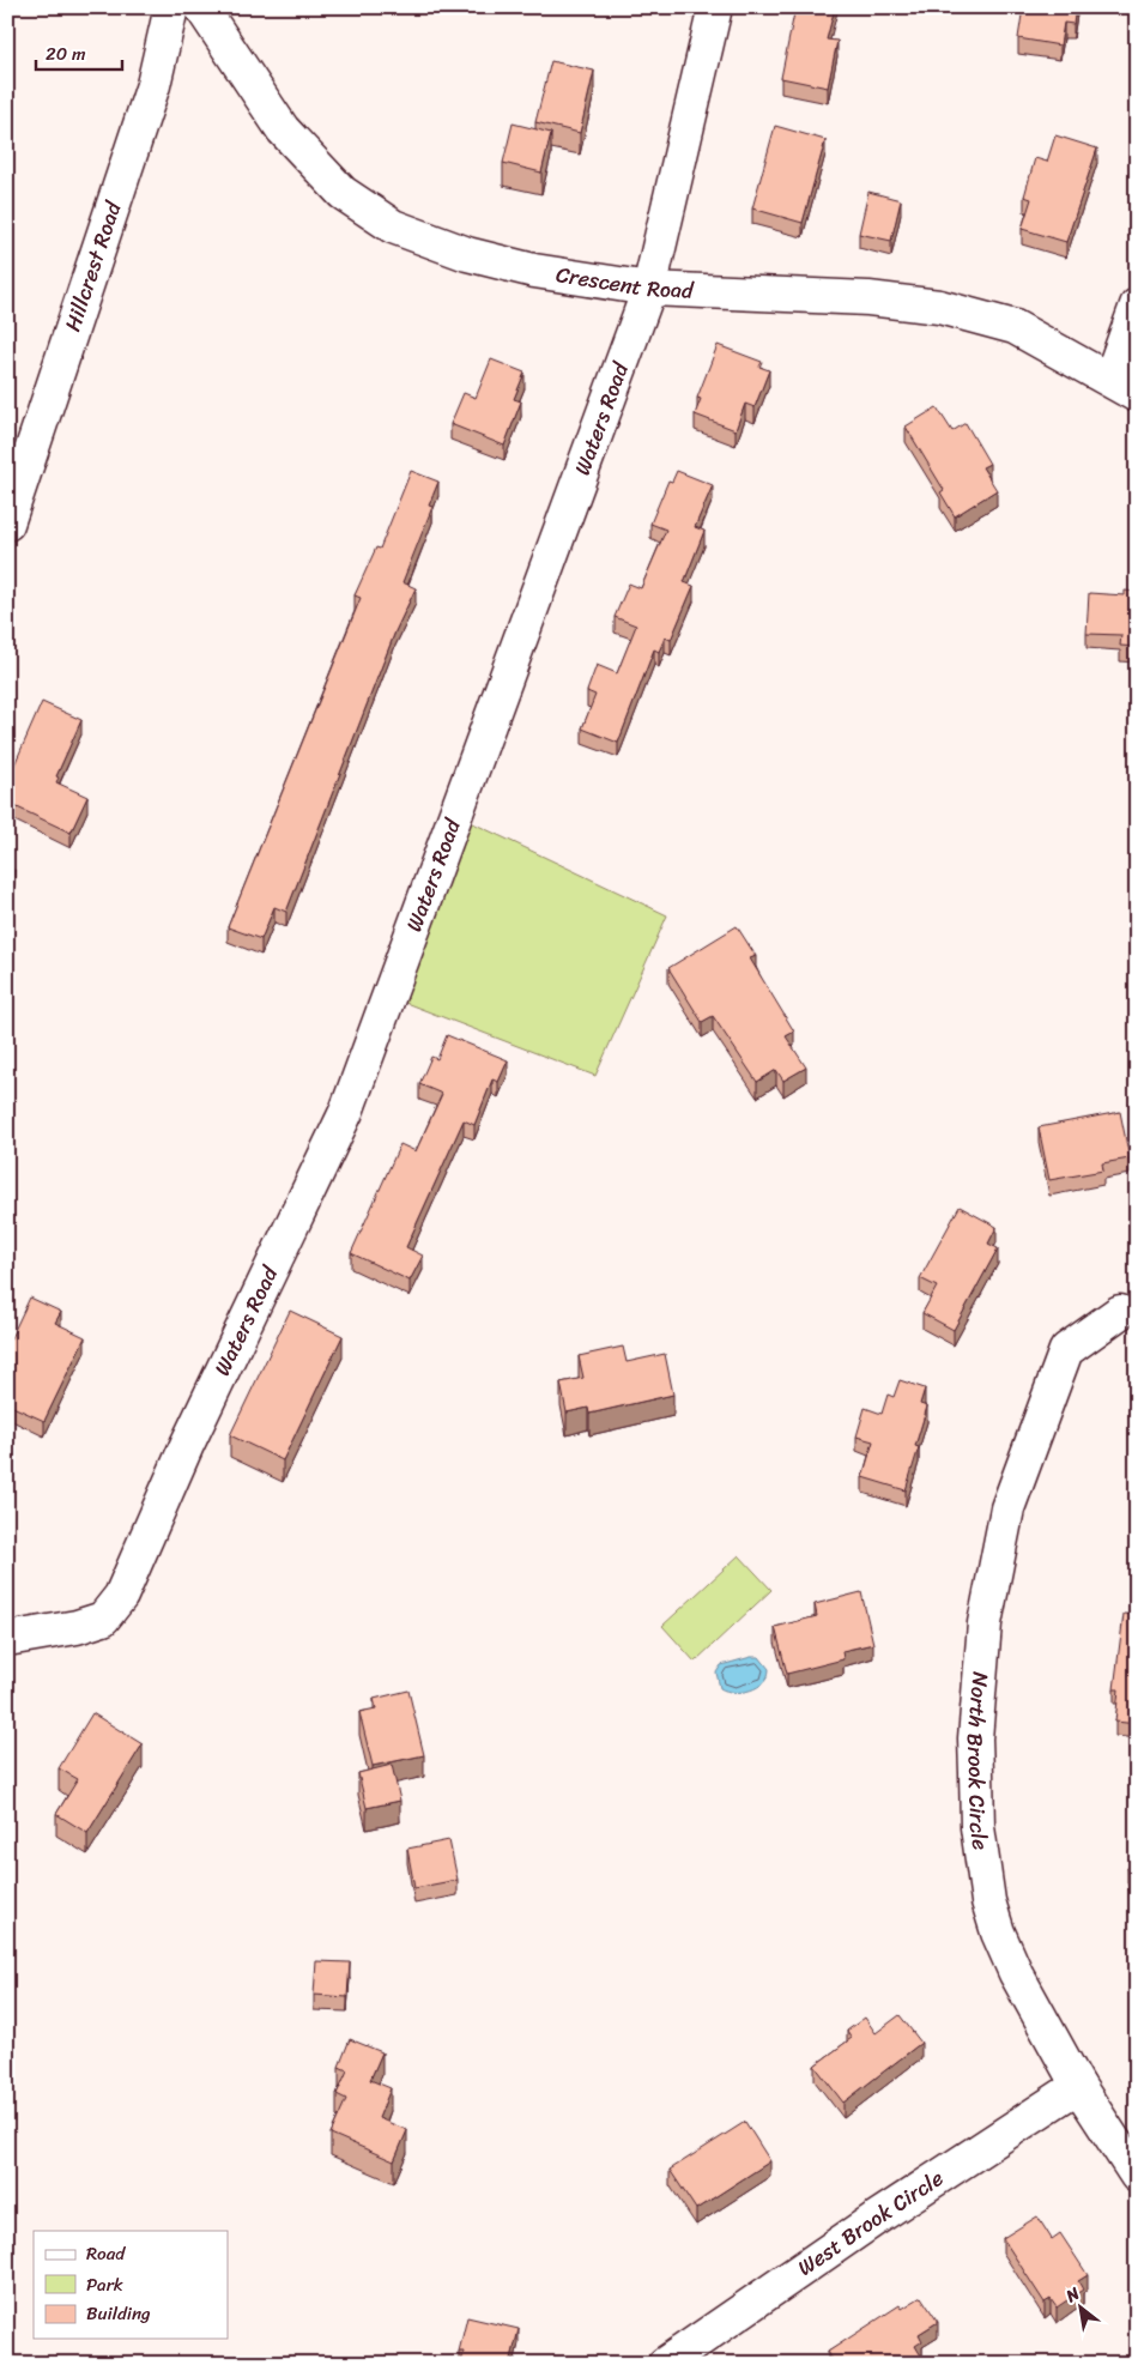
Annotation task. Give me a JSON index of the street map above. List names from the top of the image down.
{
  "streets": {
    "street": [
      "Hillcrest Road",
      "Crescent Road",
      "Waters Road",
      "North Brook Circle",
      "West Brook Circle"
    ]
  },
  "crossings": [
    ["Crescent Road", "Waters Road"],
    ["North Brook Circle", "West Brook Circle"]
  ],
  "legend": ["Road", "Park", "Building"],
  "scale_bar": "20 m",
  "north": "top left"
}
